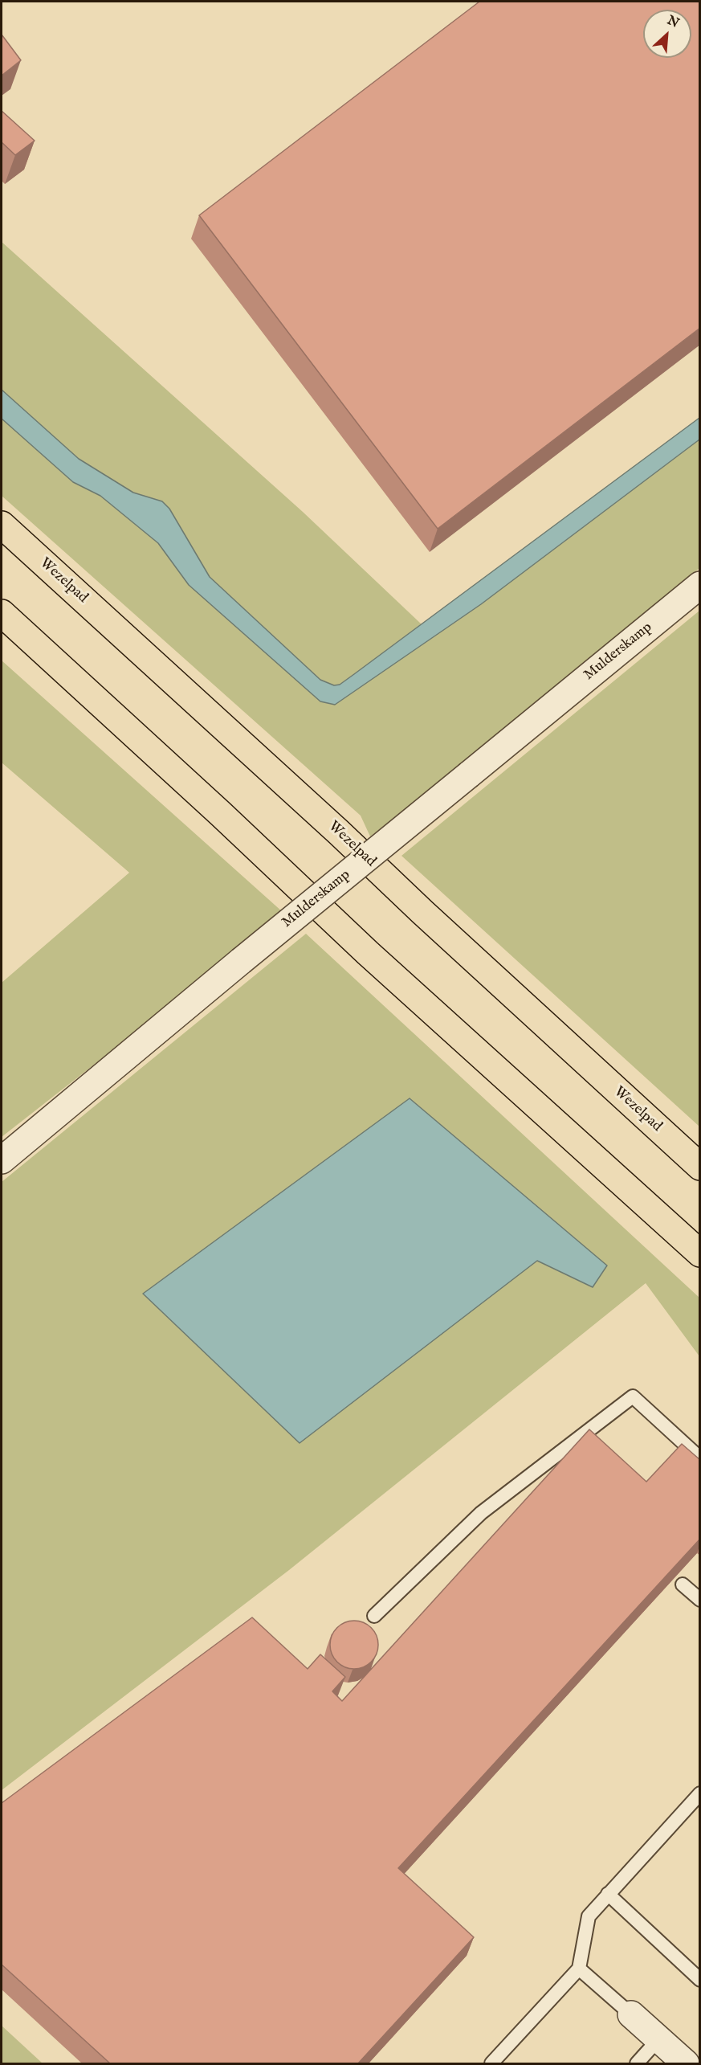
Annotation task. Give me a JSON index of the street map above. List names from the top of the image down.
{
  "streets": {
    "highway": ["Wezelpad"],
    "street": ["Mulderskamp"]
  },
  "north": "top right"
}
